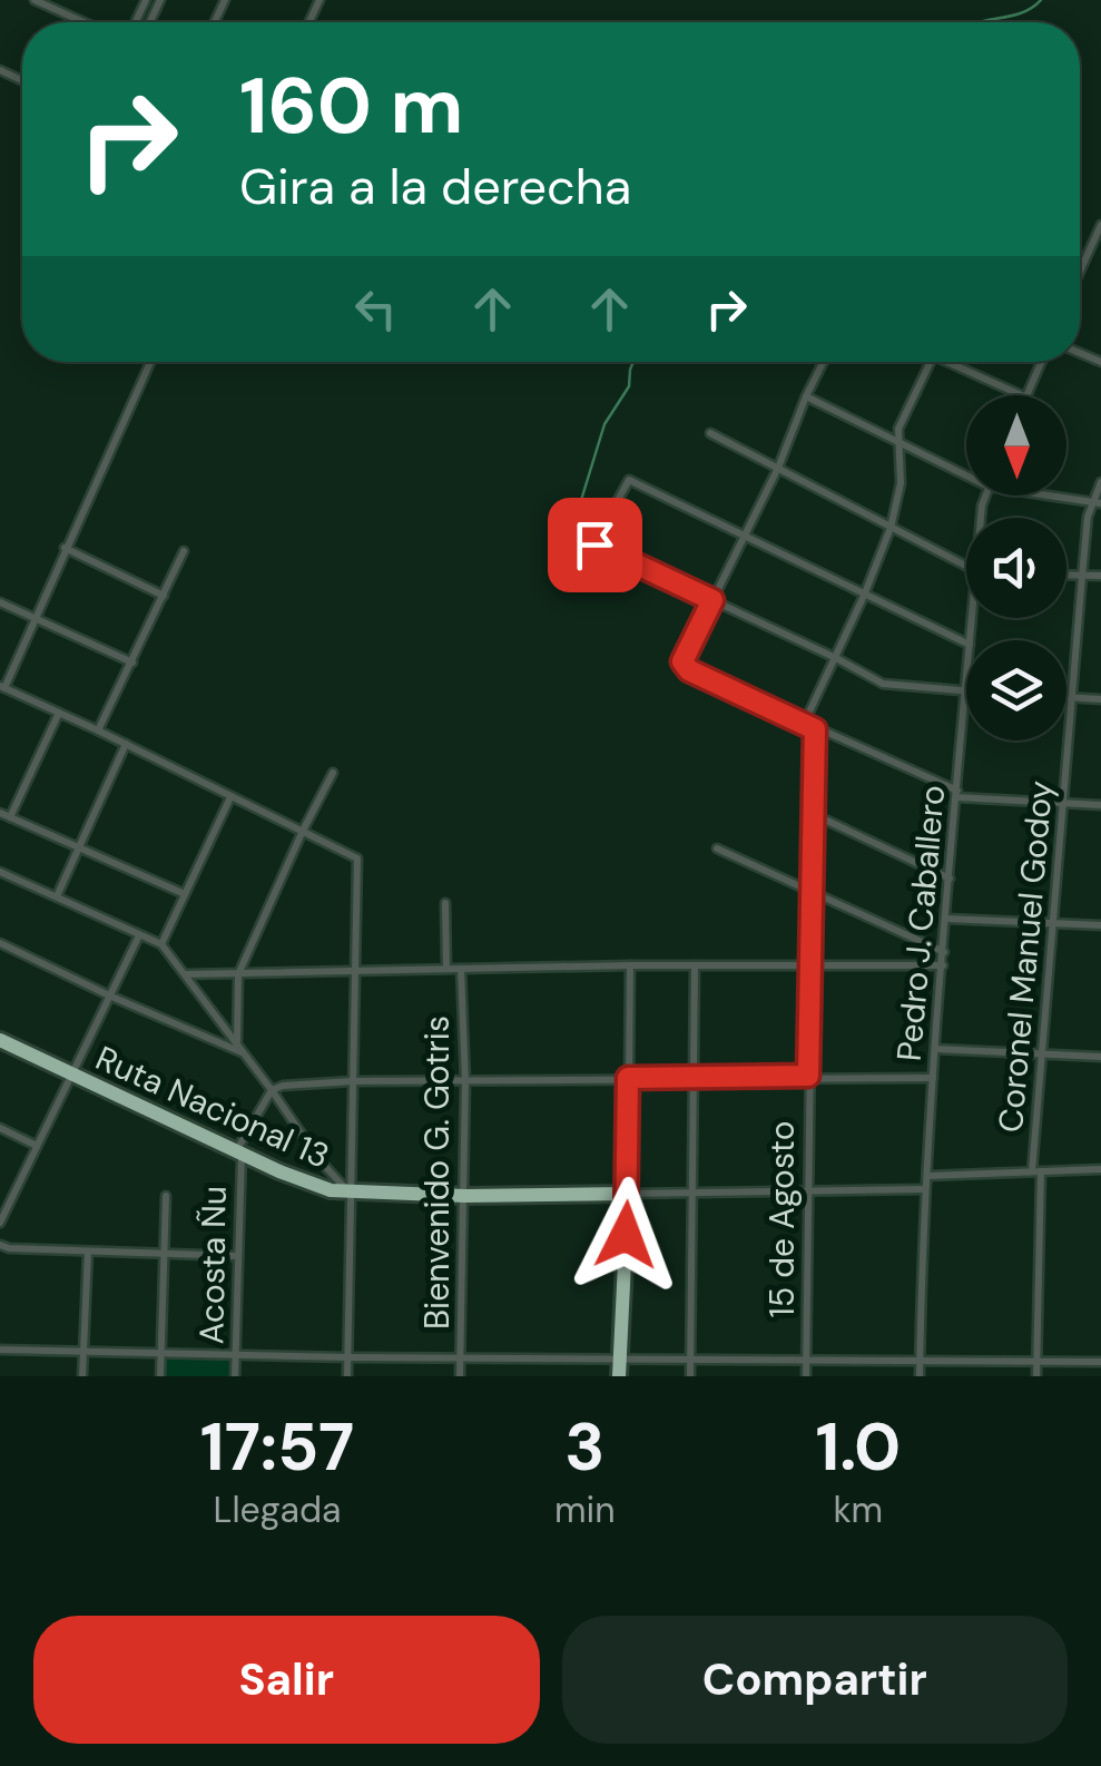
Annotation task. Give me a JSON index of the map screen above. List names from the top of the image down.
{
  "streets": {
    "highway": ["Ruta Nacional 13"],
    "street": [
      "Pedro J. Caballero",
      "Coronel Manuel Godoy",
      "Bienvenido G. Gotris",
      "15 de Agosto",
      "Acosta Ñu"
    ]
  },
  "crossings": [
    ["Ruta Nacional 13", "Bienvenido G. Gotris"],
    ["Ruta Nacional 13", "Acosta Ñu"]
  ],
  "north": "bottom",
  "page": {
    "turn": ["160 m", "Gira a la derecha"],
    "eta": [
      "17:57",
      "Llegada",
      "3",
      "min",
      "1.0",
      "km"
    ],
    "buttons": ["Salir", "Compartir"]
  }
}
